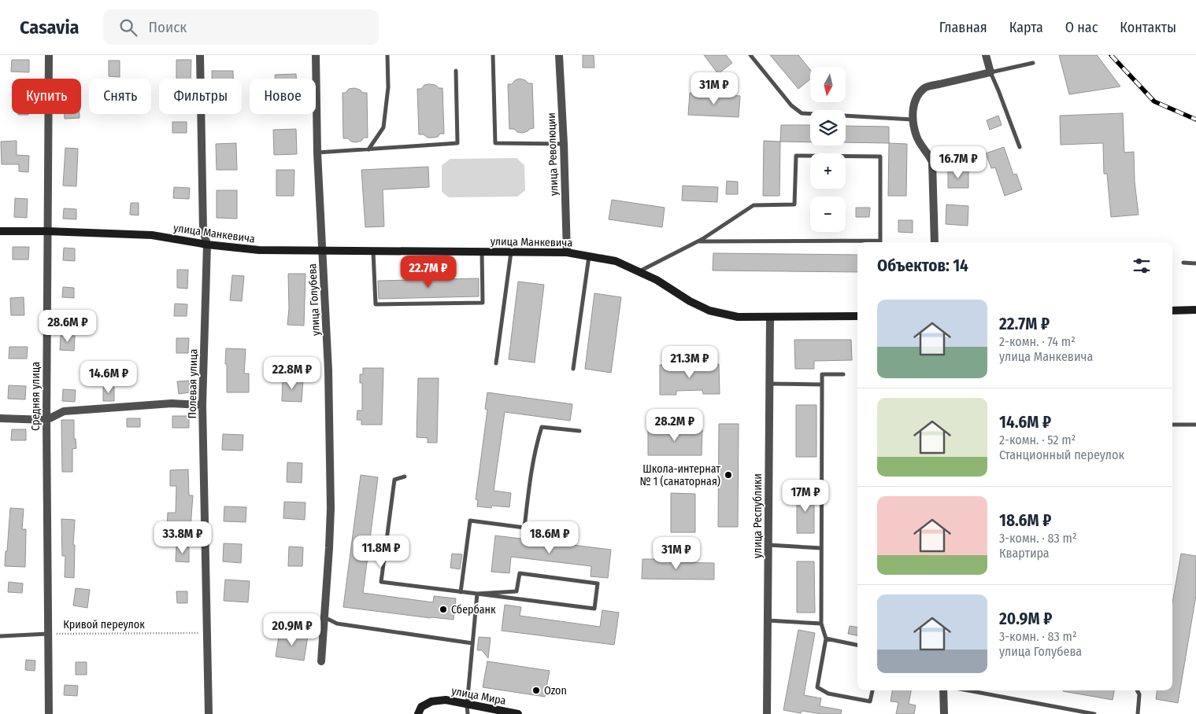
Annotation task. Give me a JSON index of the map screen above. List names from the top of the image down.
{
  "streets": {
    "street": [
      "улица Революции",
      "улица Манкевича",
      "улица Голубева",
      "Полевая улица",
      "Средняя улица",
      "улица Республики",
      "улица Мира"
    ],
    "lane": ["Кривой переулок"]
  },
  "crossings": [
    ["улица Революции", "улица Манкевича"],
    ["улица Манкевича", "улица Голубева"],
    ["улица Манкевича", "Полевая улица"],
    ["улица Манкевича", "Средняя улица"],
    ["улица Манкевича", "улица Республики"],
    ["Полевая улица", "Кривой переулок"],
    ["Средняя улица", "Кривой переулок"]
  ],
  "places": ["Школа-интернат № 1 (санаторная)", "Сбербанк", "Ozon"],
  "north": "bottom",
  "page": {
    "header": "Casavia",
    "search": "Поиск",
    "nav": [
      "Главная",
      "Карта",
      "О нас",
      "Контакты"
    ],
    "map_buttons": ["+", "−"],
    "price": [
      "31M ₽",
      "16.7M ₽",
      "22.7M ₽",
      "28.6M ₽",
      "21.3M ₽",
      "22.8M ₽",
      "14.6M ₽",
      "28.2M ₽",
      "17M ₽",
      "33.8M ₽",
      "18.6M ₽",
      "11.8M ₽",
      "31M ₽",
      "20.9M ₽"
    ],
    "chip": [
      "Купить",
      "Снять",
      "Фильтры",
      "Новое"
    ],
    "heading": "Объектов: 14",
    "list": [
      {
        "name": "22.7M ₽",
        "note": "2-комн. · 74 m² · улица Манкевича"
      },
      {
        "name": "14.6M ₽",
        "note": "2-комн. · 52 m² · Станционный переулок"
      },
      {
        "name": "18.6M ₽",
        "note": "3-комн. · 83 m² · Квартира"
      },
      {
        "name": "20.9M ₽",
        "note": "3-комн. · 83 m² · улица Голубева"
      }
    ]
  }
}
